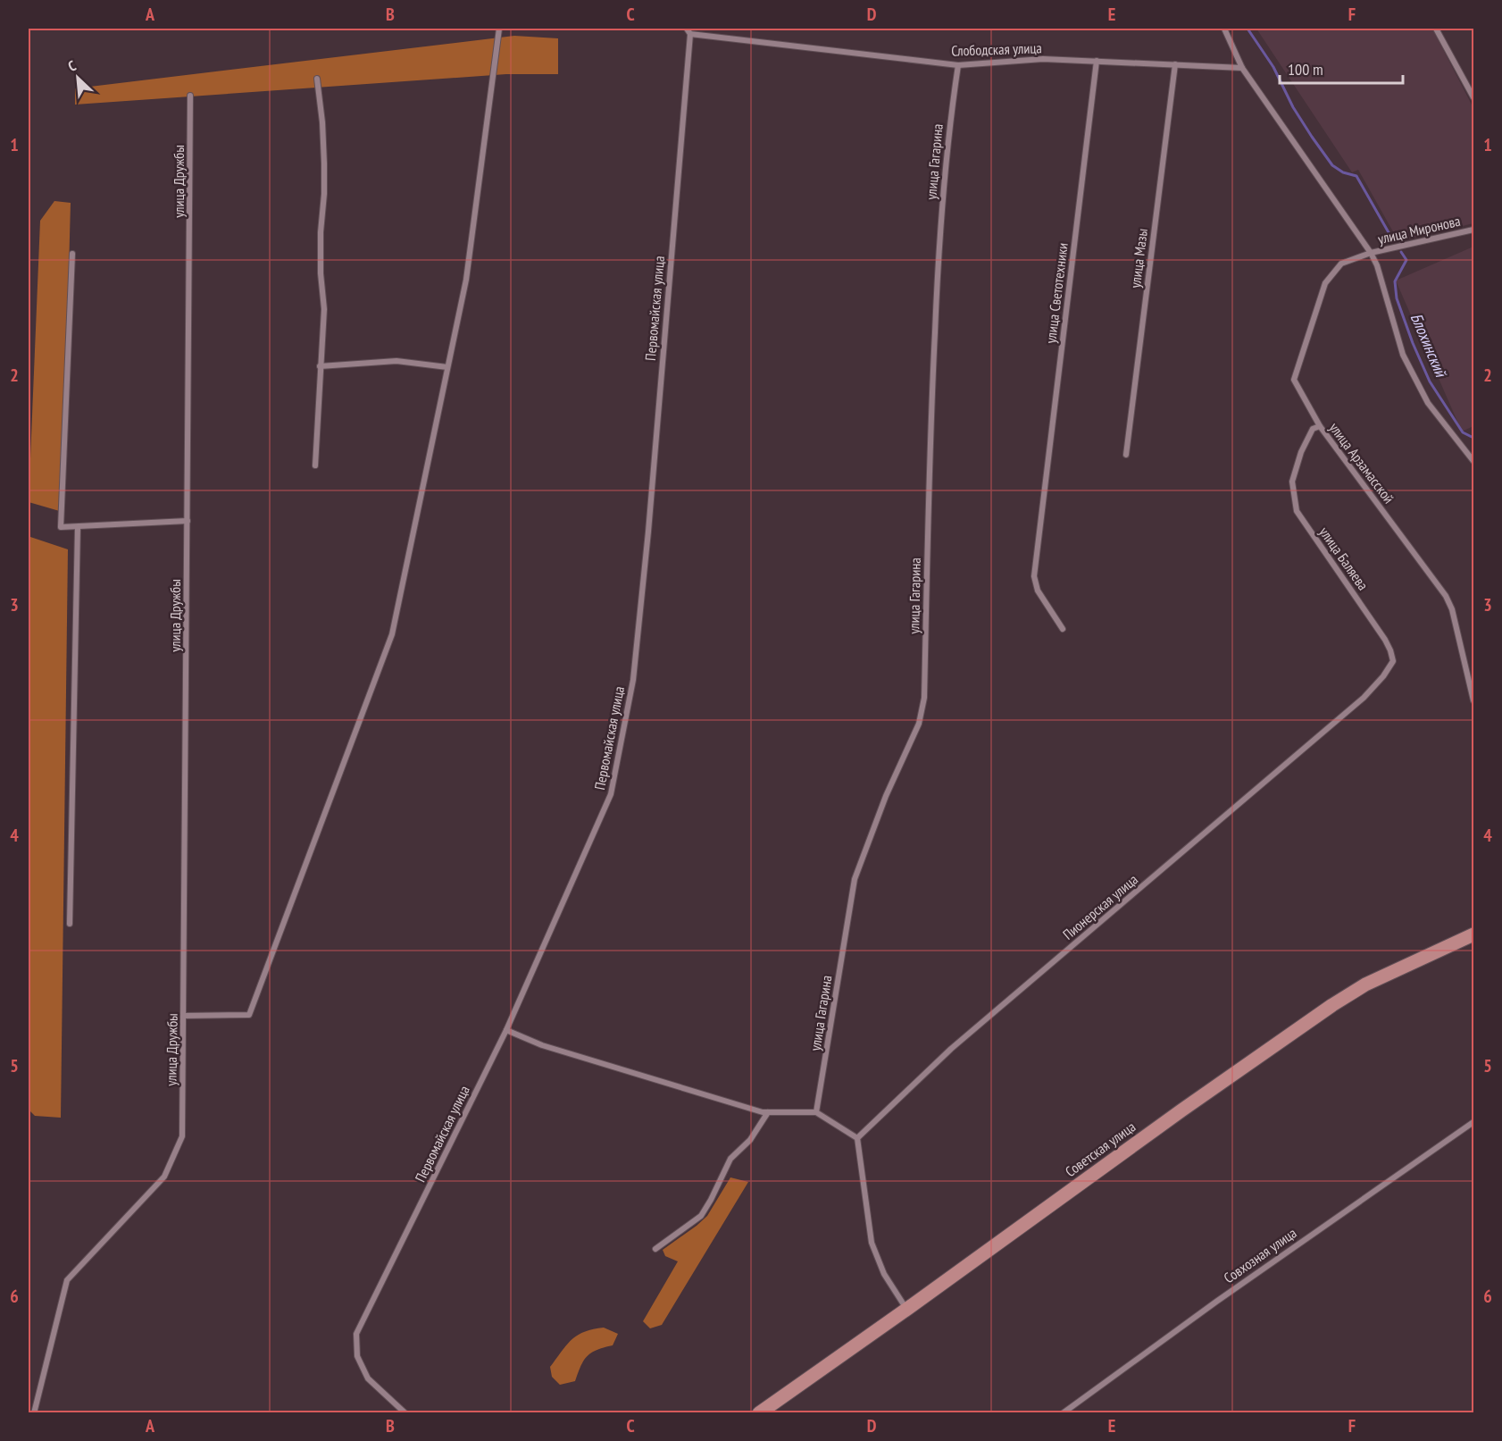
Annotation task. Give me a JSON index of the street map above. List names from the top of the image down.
{
  "streets": {
    "main road": ["Советская улица"],
    "street": [
      "Слободская улица",
      "улица Гагарина",
      "улица Дружбы",
      "улица Миронова",
      "улица Мазы",
      "улица Светотехники",
      "Первомайская улица",
      "улица Арзамасской",
      "улица Баляева",
      "Пионерская улица",
      "Совхозная улица"
    ]
  },
  "crossings": [
    ["Слободская улица", "улица Гагарина"],
    ["Слободская улица", "улица Мазы"],
    ["Слободская улица", "улица Светотехники"],
    ["Слободская улица", "Первомайская улица"],
    ["улица Миронова", "улица Арзамасской"],
    ["улица Арзамасской", "улица Баляева"],
    ["улица Баляева", "Пионерская улица"]
  ],
  "water": ["Блохинский"],
  "scale_bar": "100 m",
  "north": "top left",
  "grid": {
    "columns": [
      "A",
      "B",
      "C",
      "D",
      "E",
      "F"
    ],
    "rows": [
      "1",
      "2",
      "3",
      "4",
      "5",
      "6"
    ]
  }
}
